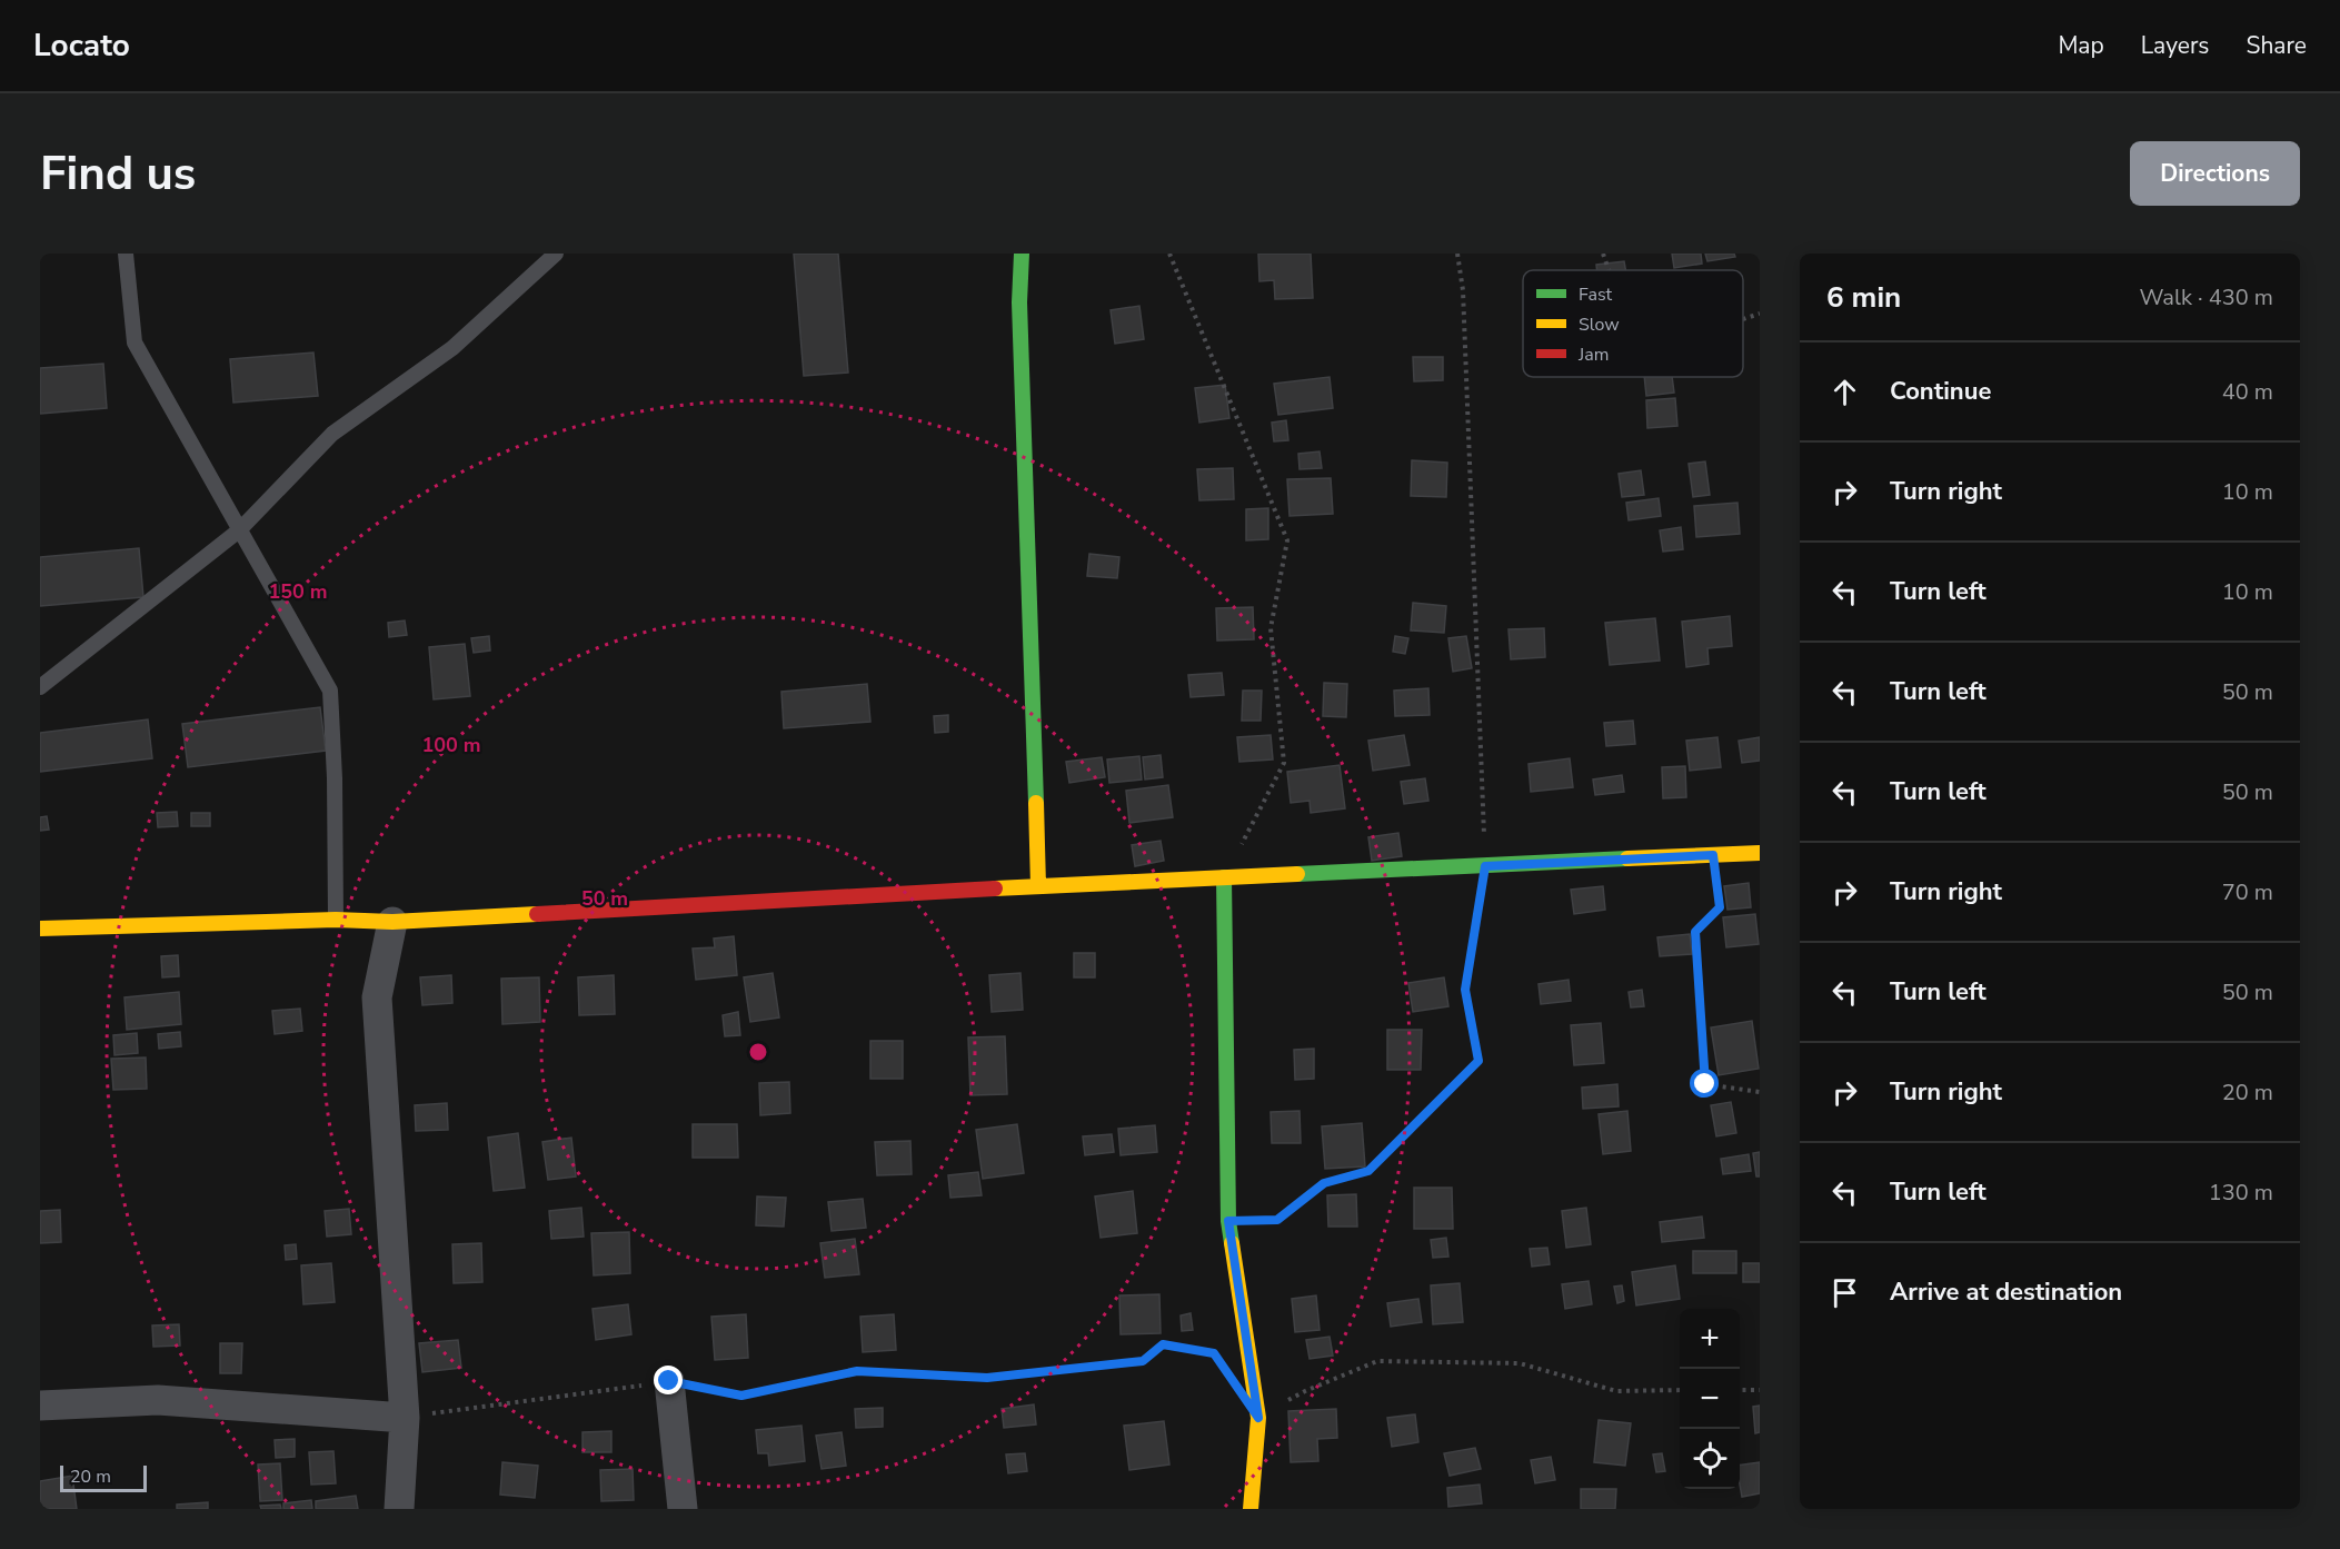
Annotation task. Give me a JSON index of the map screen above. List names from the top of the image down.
{
  "legend": ["Fast", "Slow", "Jam"],
  "scale_bar": "20 m",
  "page": {
    "header": "Locato",
    "nav": ["Map", "Layers", "Share"],
    "buttons": "Directions",
    "title": "Find us",
    "heading": ["6 min", "Walk · 430 m"],
    "list": [
      ["Continue", "40 m"],
      ["Turn right", "10 m"],
      ["Turn left", "10 m"],
      ["Turn left", "50 m"],
      ["Turn left", "50 m"],
      ["Turn right", "70 m"],
      ["Turn left", "50 m"],
      ["Turn right", "20 m"],
      ["Turn left", "130 m"],
      "Arrive at destination"
    ],
    "map_buttons": ["+", "−"],
    "scale": "20 m"
  },
  "rings": ["150 m", "100 m", "50 m"]
}
